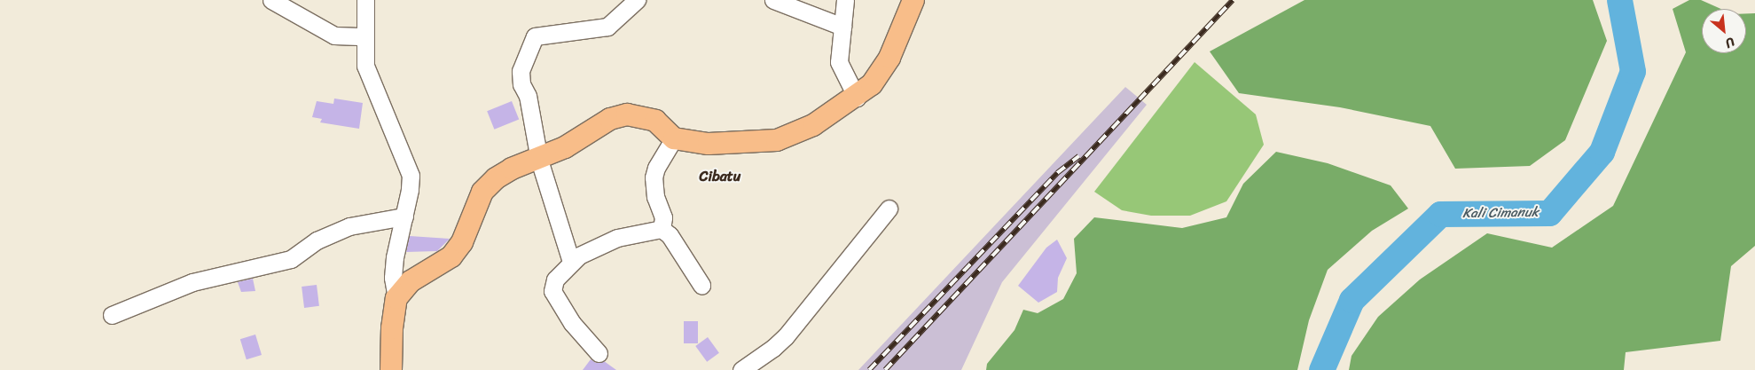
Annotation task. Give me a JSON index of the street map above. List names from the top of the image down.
{
  "districts": ["Cibatu"],
  "water": ["Kali Cimanuk"],
  "north": "bottom right"
}
